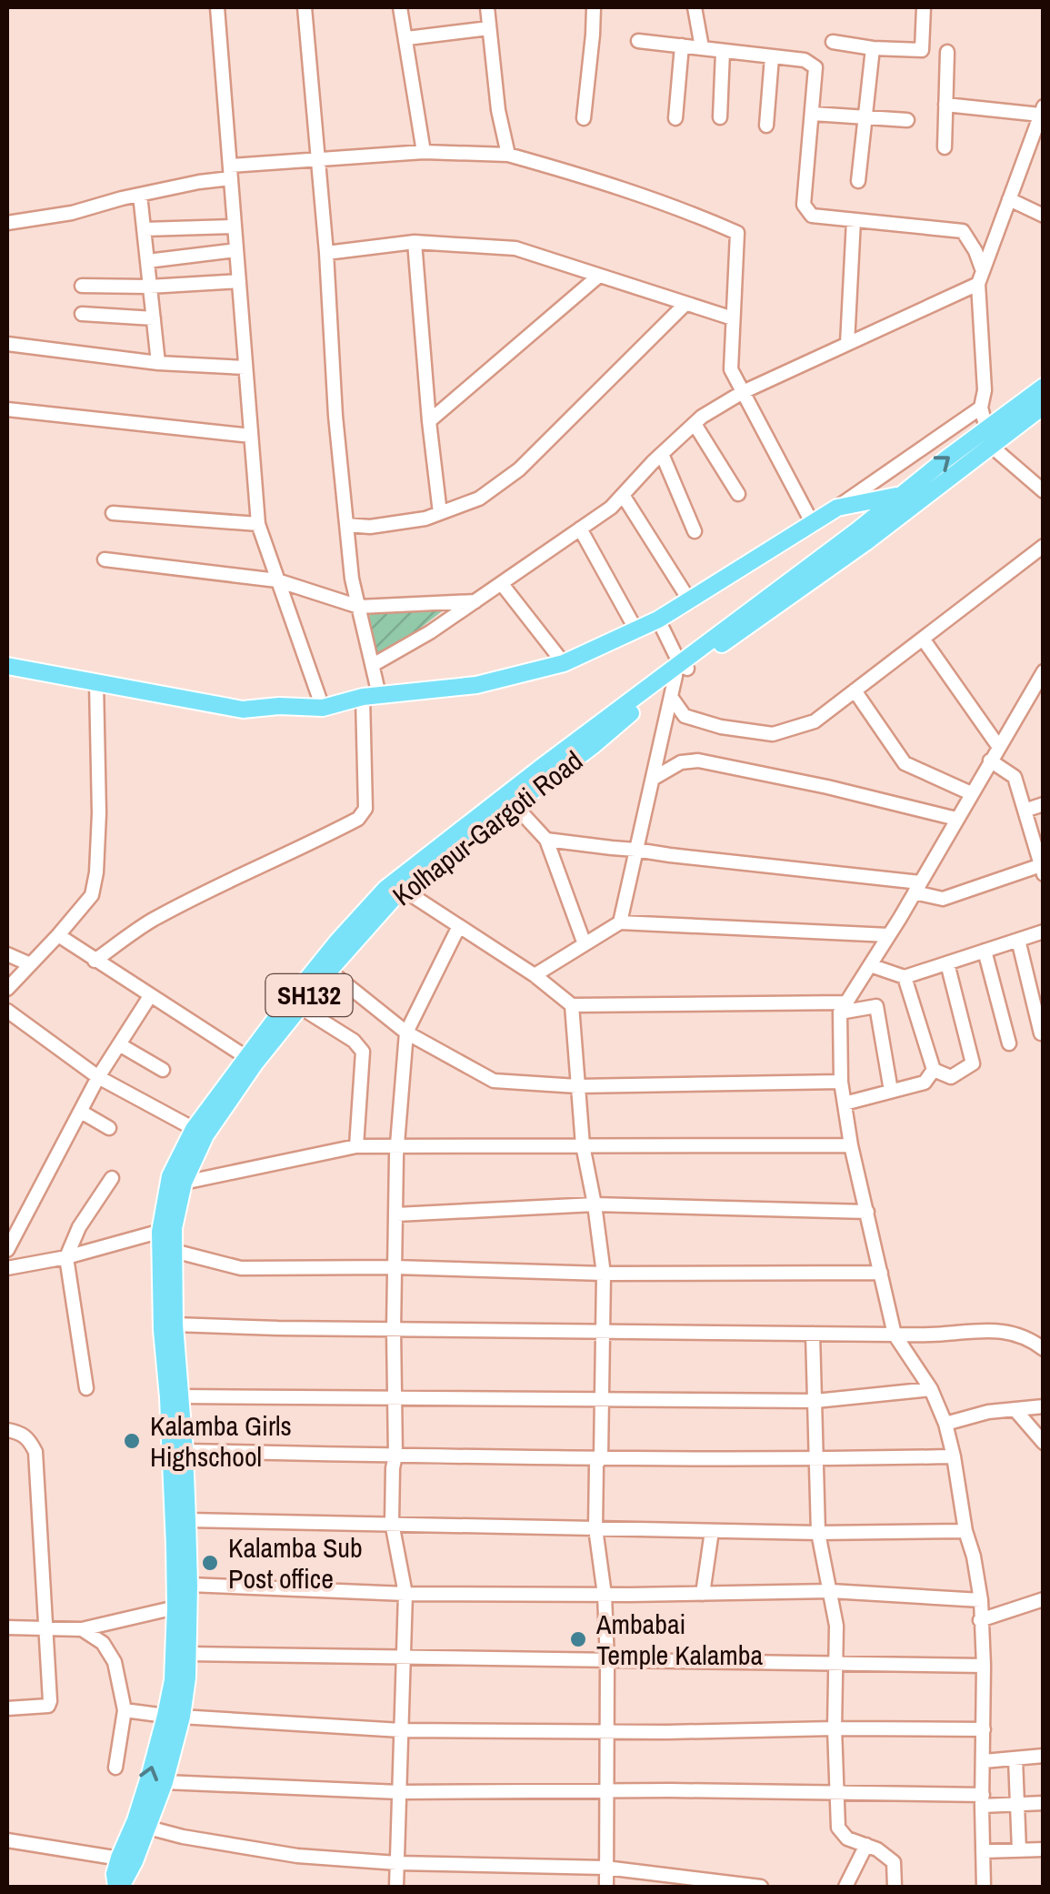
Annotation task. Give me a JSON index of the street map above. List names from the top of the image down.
{
  "streets": {
    "main road": ["Kolhapur-Gargoti Road", "SH132"]
  },
  "places": ["Kalamba Girls Highschool", "Kalamba Sub Post office", "Ambabai Temple Kalamba"]
}
